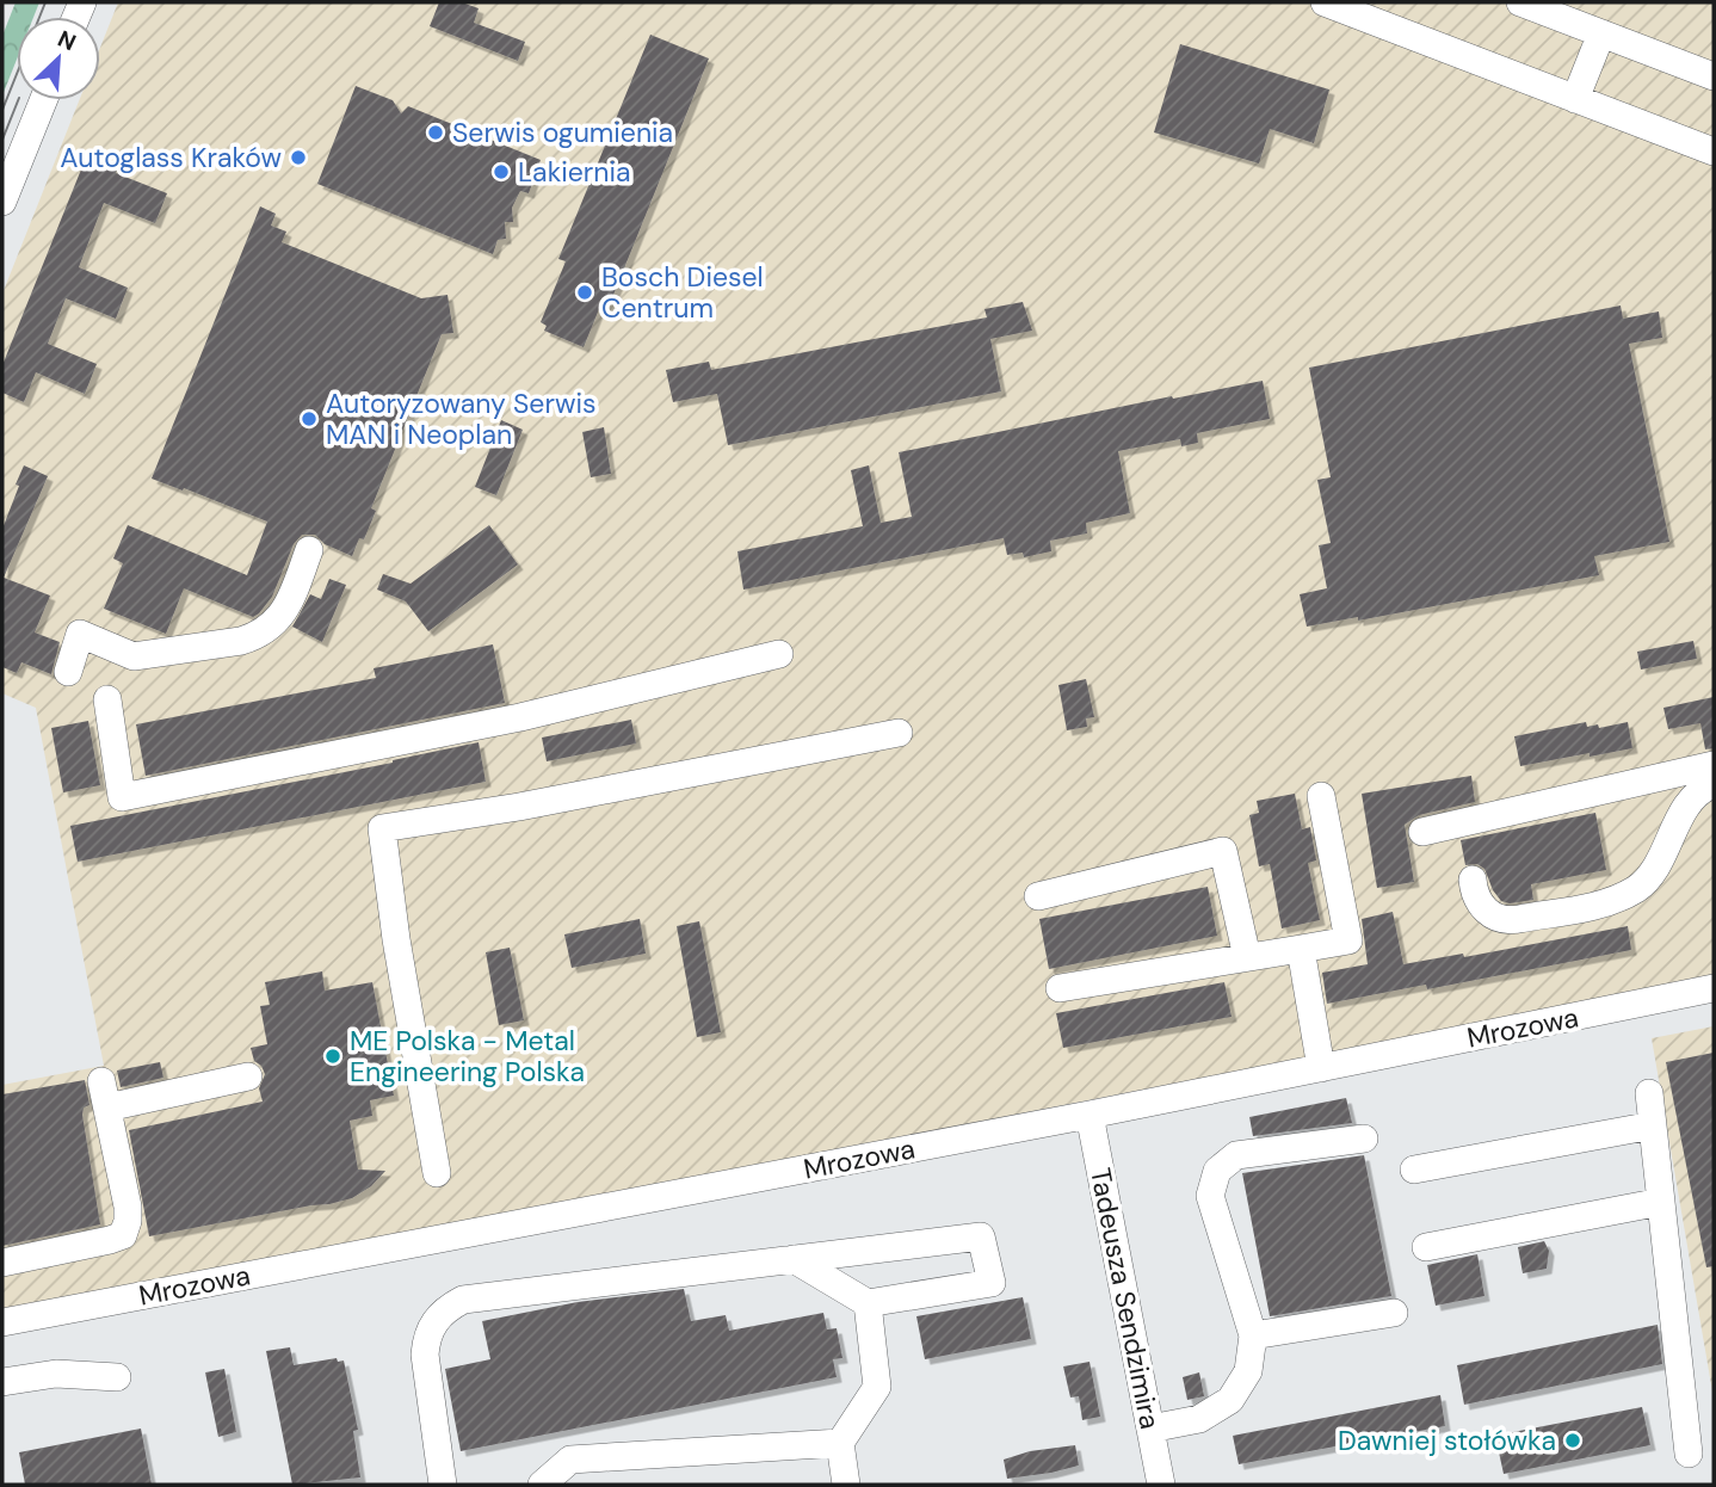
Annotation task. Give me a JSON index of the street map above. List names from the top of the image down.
{
  "streets": {
    "street": ["Mrozowa", "Tadeusza Sendzimira"]
  },
  "crossings": [
    ["Mrozowa", "Tadeusza Sendzimira"]
  ],
  "places": [
    "Serwis ogumienia",
    "Autoglass Kraków",
    "Lakiernia",
    "Bosch Diesel Centrum",
    "Autoryzowany Serwis MAN i Neoplan",
    "ME Polska - Metal Engineering Polska",
    "Dawniej stołówka"
  ],
  "north": "top right"
}
